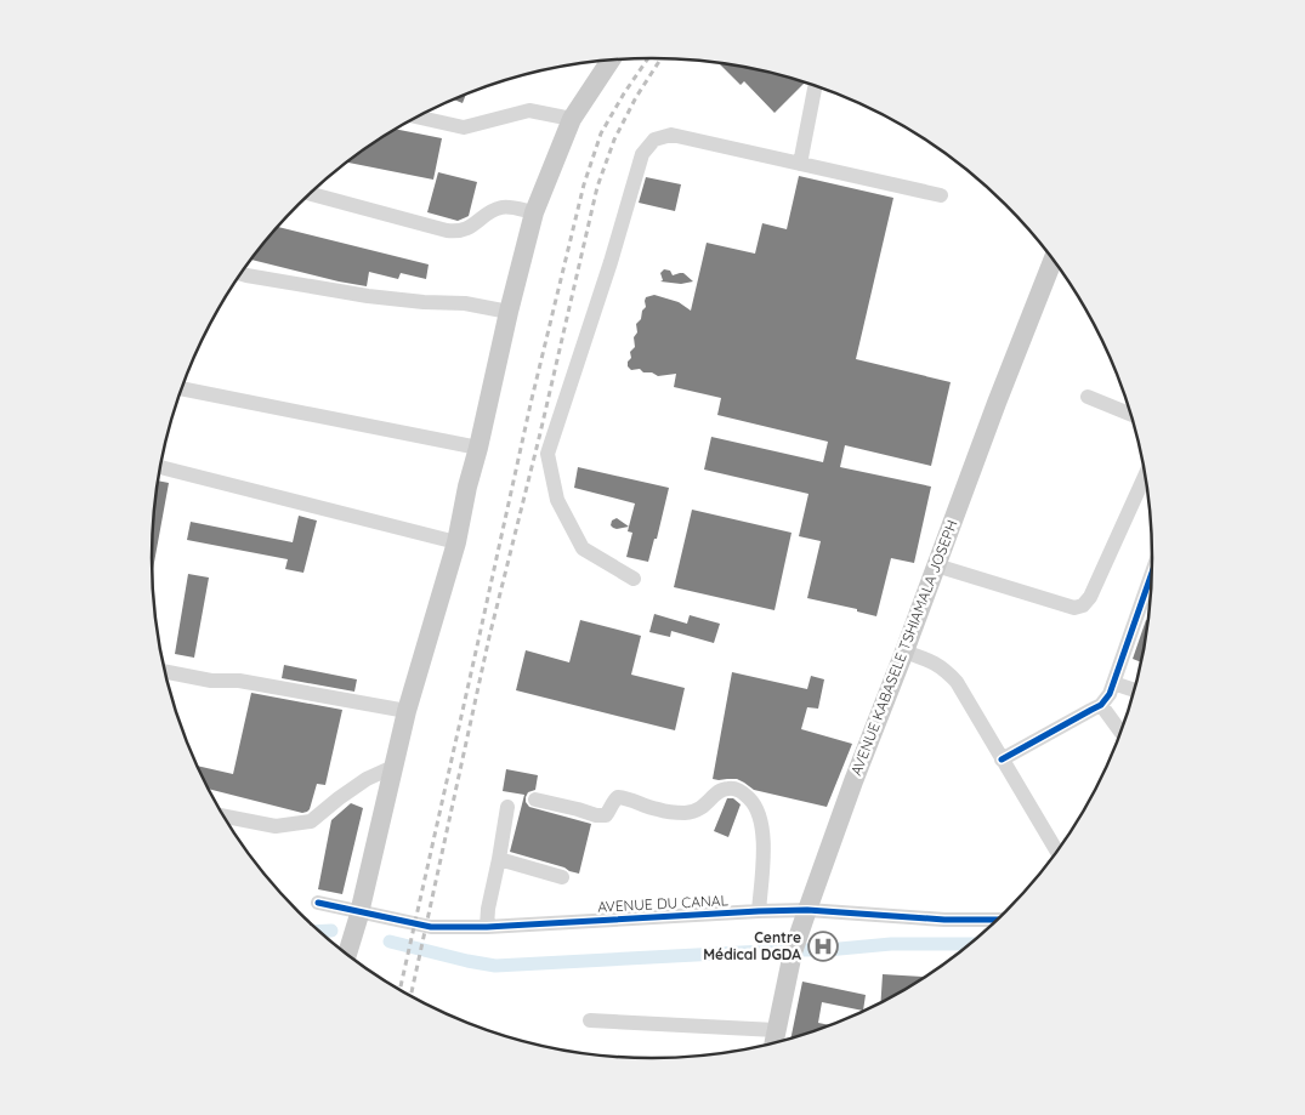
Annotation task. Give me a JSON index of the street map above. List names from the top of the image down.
{
  "streets": {
    "main road": ["AVENUE KABASELE TSHIAMALA JOSEPH"],
    "street": ["AVENUE DU CANAL"]
  },
  "crossings": [
    ["AVENUE KABASELE TSHIAMALA JOSEPH", "AVENUE DU CANAL"]
  ],
  "places": {
    "hospital": ["Centre Médical DGDA"]
  }
}
